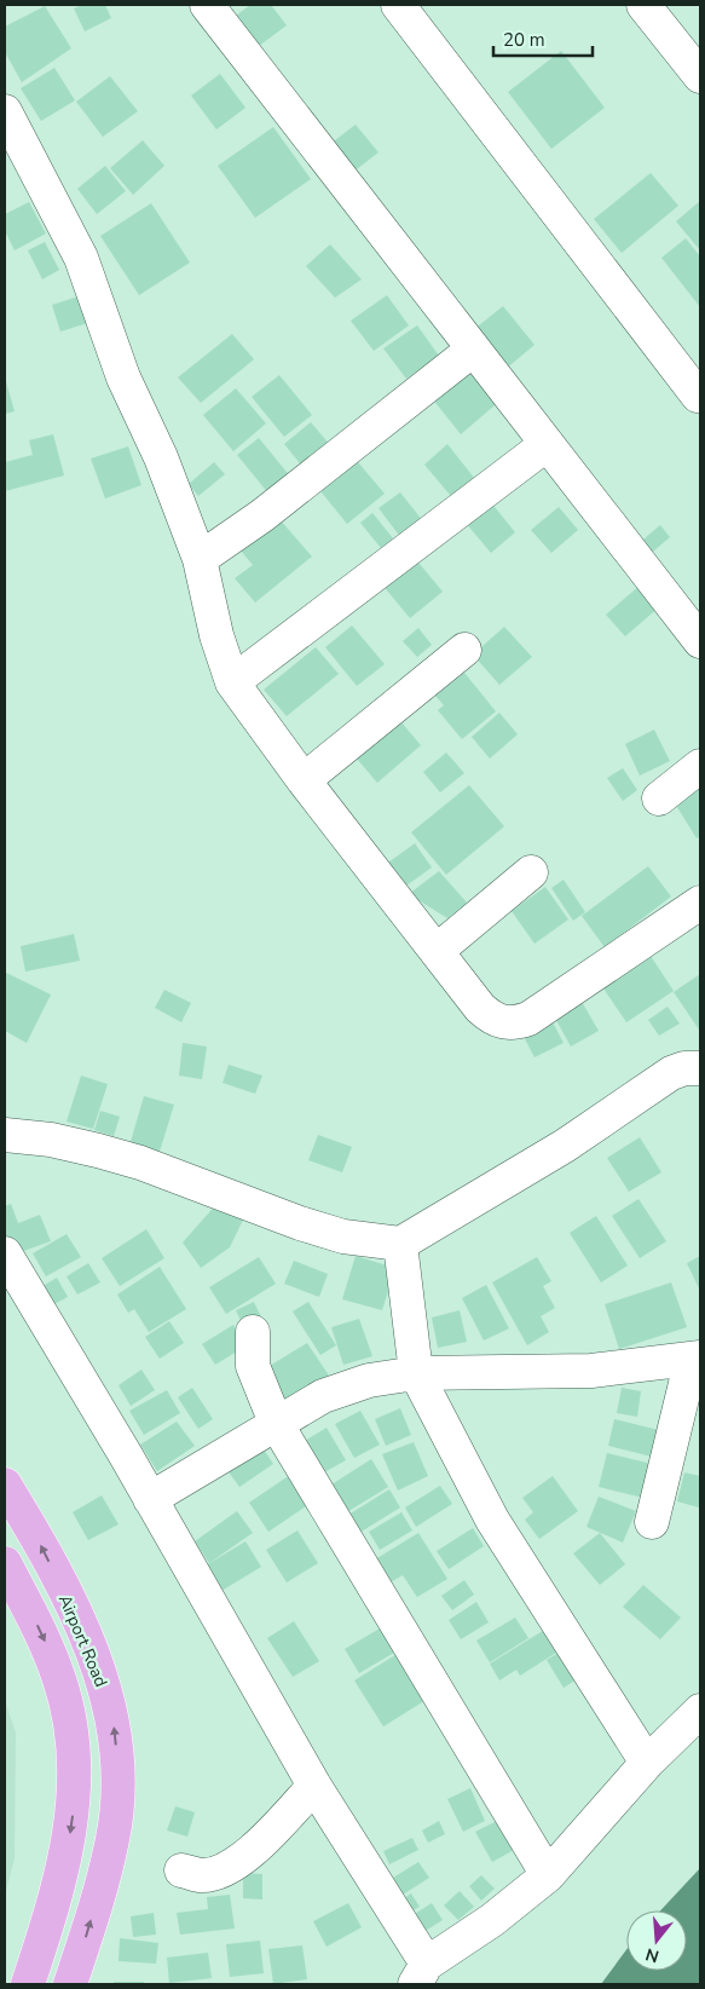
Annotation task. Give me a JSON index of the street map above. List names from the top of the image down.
{
  "streets": {
    "main road": ["Airport Road"]
  },
  "scale_bar": "20 m",
  "north": "bottom"
}
